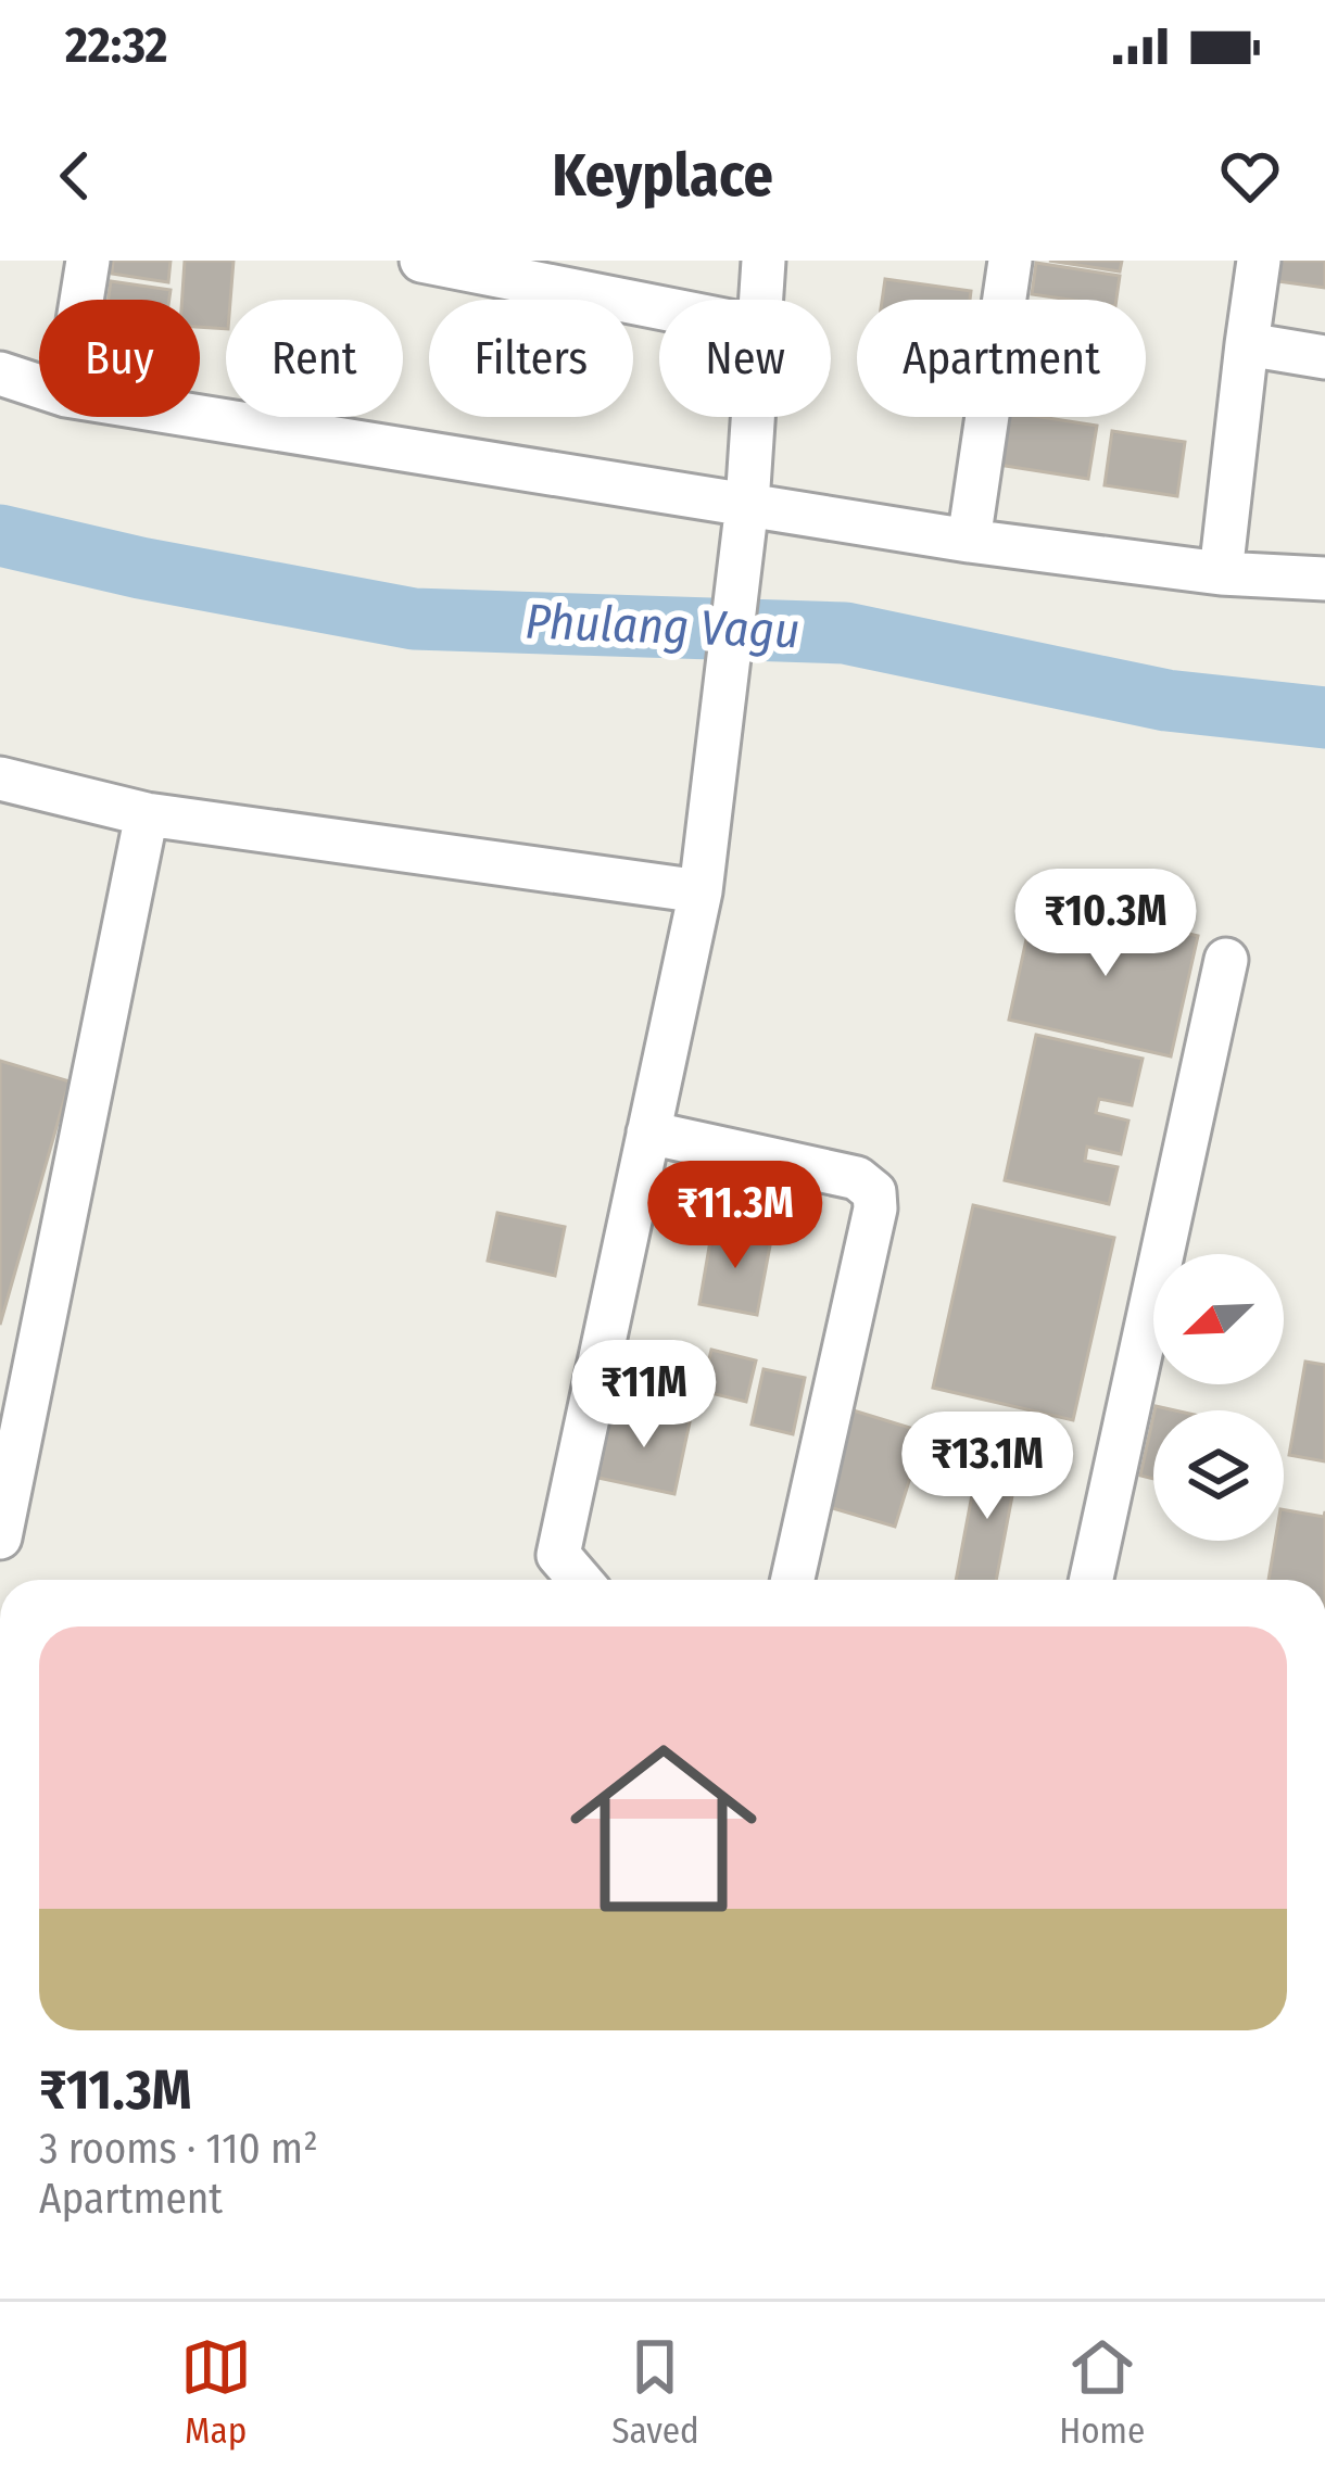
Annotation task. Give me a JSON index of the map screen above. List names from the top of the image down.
{
  "water": ["Phulang Vagu"],
  "north": "bottom left",
  "page": {
    "status": "22:32",
    "header": "Keyplace",
    "chip": [
      "Buy",
      "Rent",
      "Filters",
      "New",
      "Apartment"
    ],
    "price": [
      "₹10.3M",
      "₹11.3M",
      "₹11M",
      "₹13.1M"
    ],
    "list": [
      {
        "name": "₹11.3M",
        "note": "3 rooms · 110 m² · Apartment"
      }
    ],
    "tabs": ["Map", "Saved", "Home"]
  }
}
